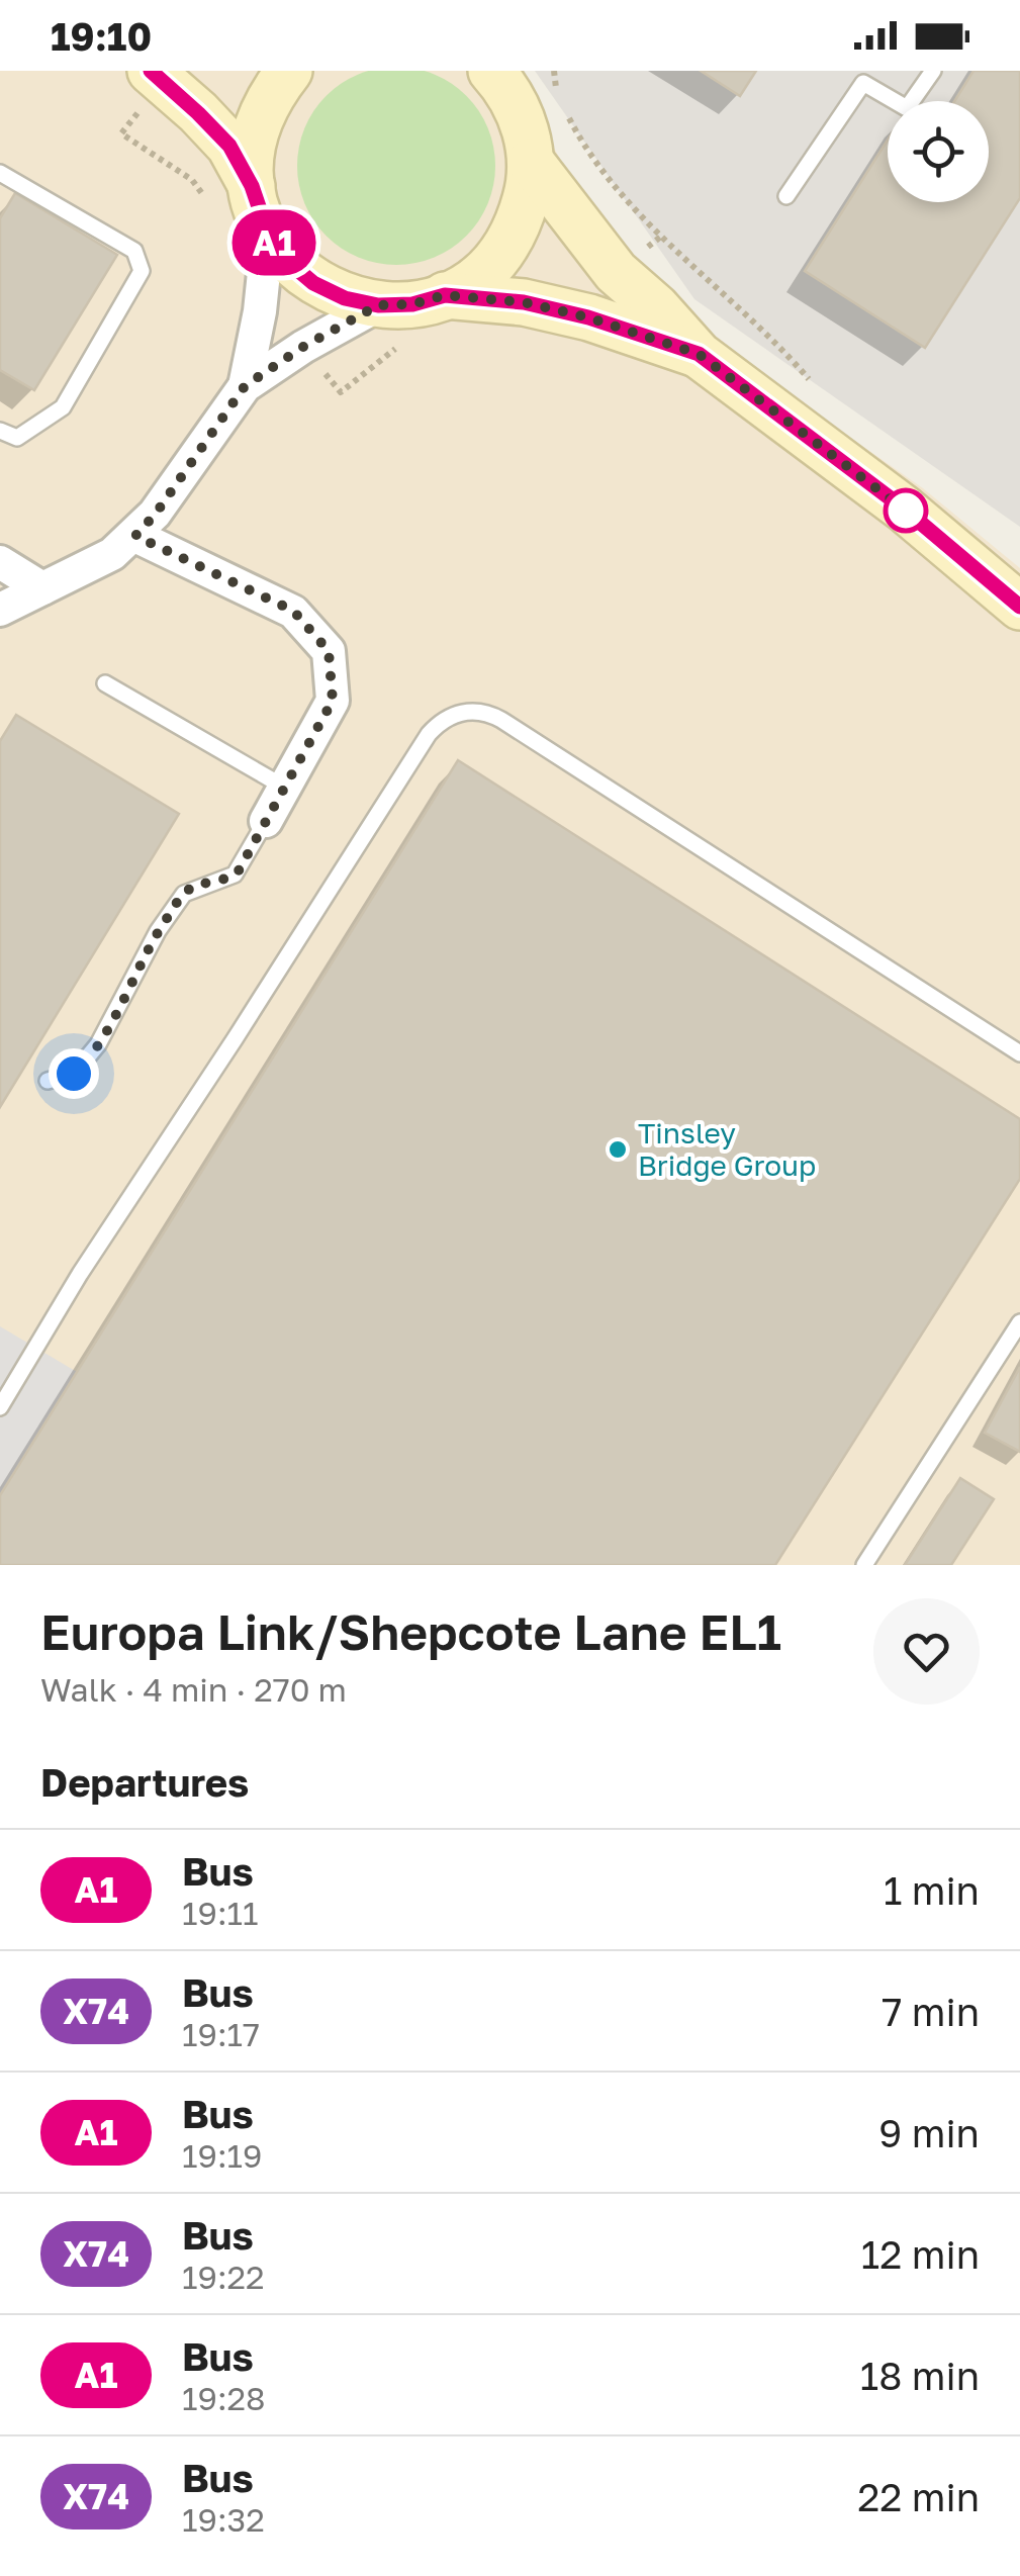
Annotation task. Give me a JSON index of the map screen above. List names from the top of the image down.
{
  "places": ["Tinsley Bridge Group"],
  "lines": ["bus line A1"],
  "page": {
    "status": "19:10",
    "on_map": "A1",
    "heading": [
      ["Europa Link/Shepcote Lane EL1", "Walk · 4 min · 270 m"],
      "Departures"
    ],
    "list": [
      {
        "mark": "A1",
        "name": "Bus",
        "note": "19:11",
        "value": "1 min"
      },
      {
        "mark": "X74",
        "name": "Bus",
        "note": "19:17",
        "value": "7 min"
      },
      {
        "mark": "A1",
        "name": "Bus",
        "note": "19:19",
        "value": "9 min"
      },
      {
        "mark": "X74",
        "name": "Bus",
        "note": "19:22",
        "value": "12 min"
      },
      {
        "mark": "A1",
        "name": "Bus",
        "note": "19:28",
        "value": "18 min"
      },
      {
        "mark": "X74",
        "name": "Bus",
        "note": "19:32",
        "value": "22 min"
      }
    ]
  }
}
